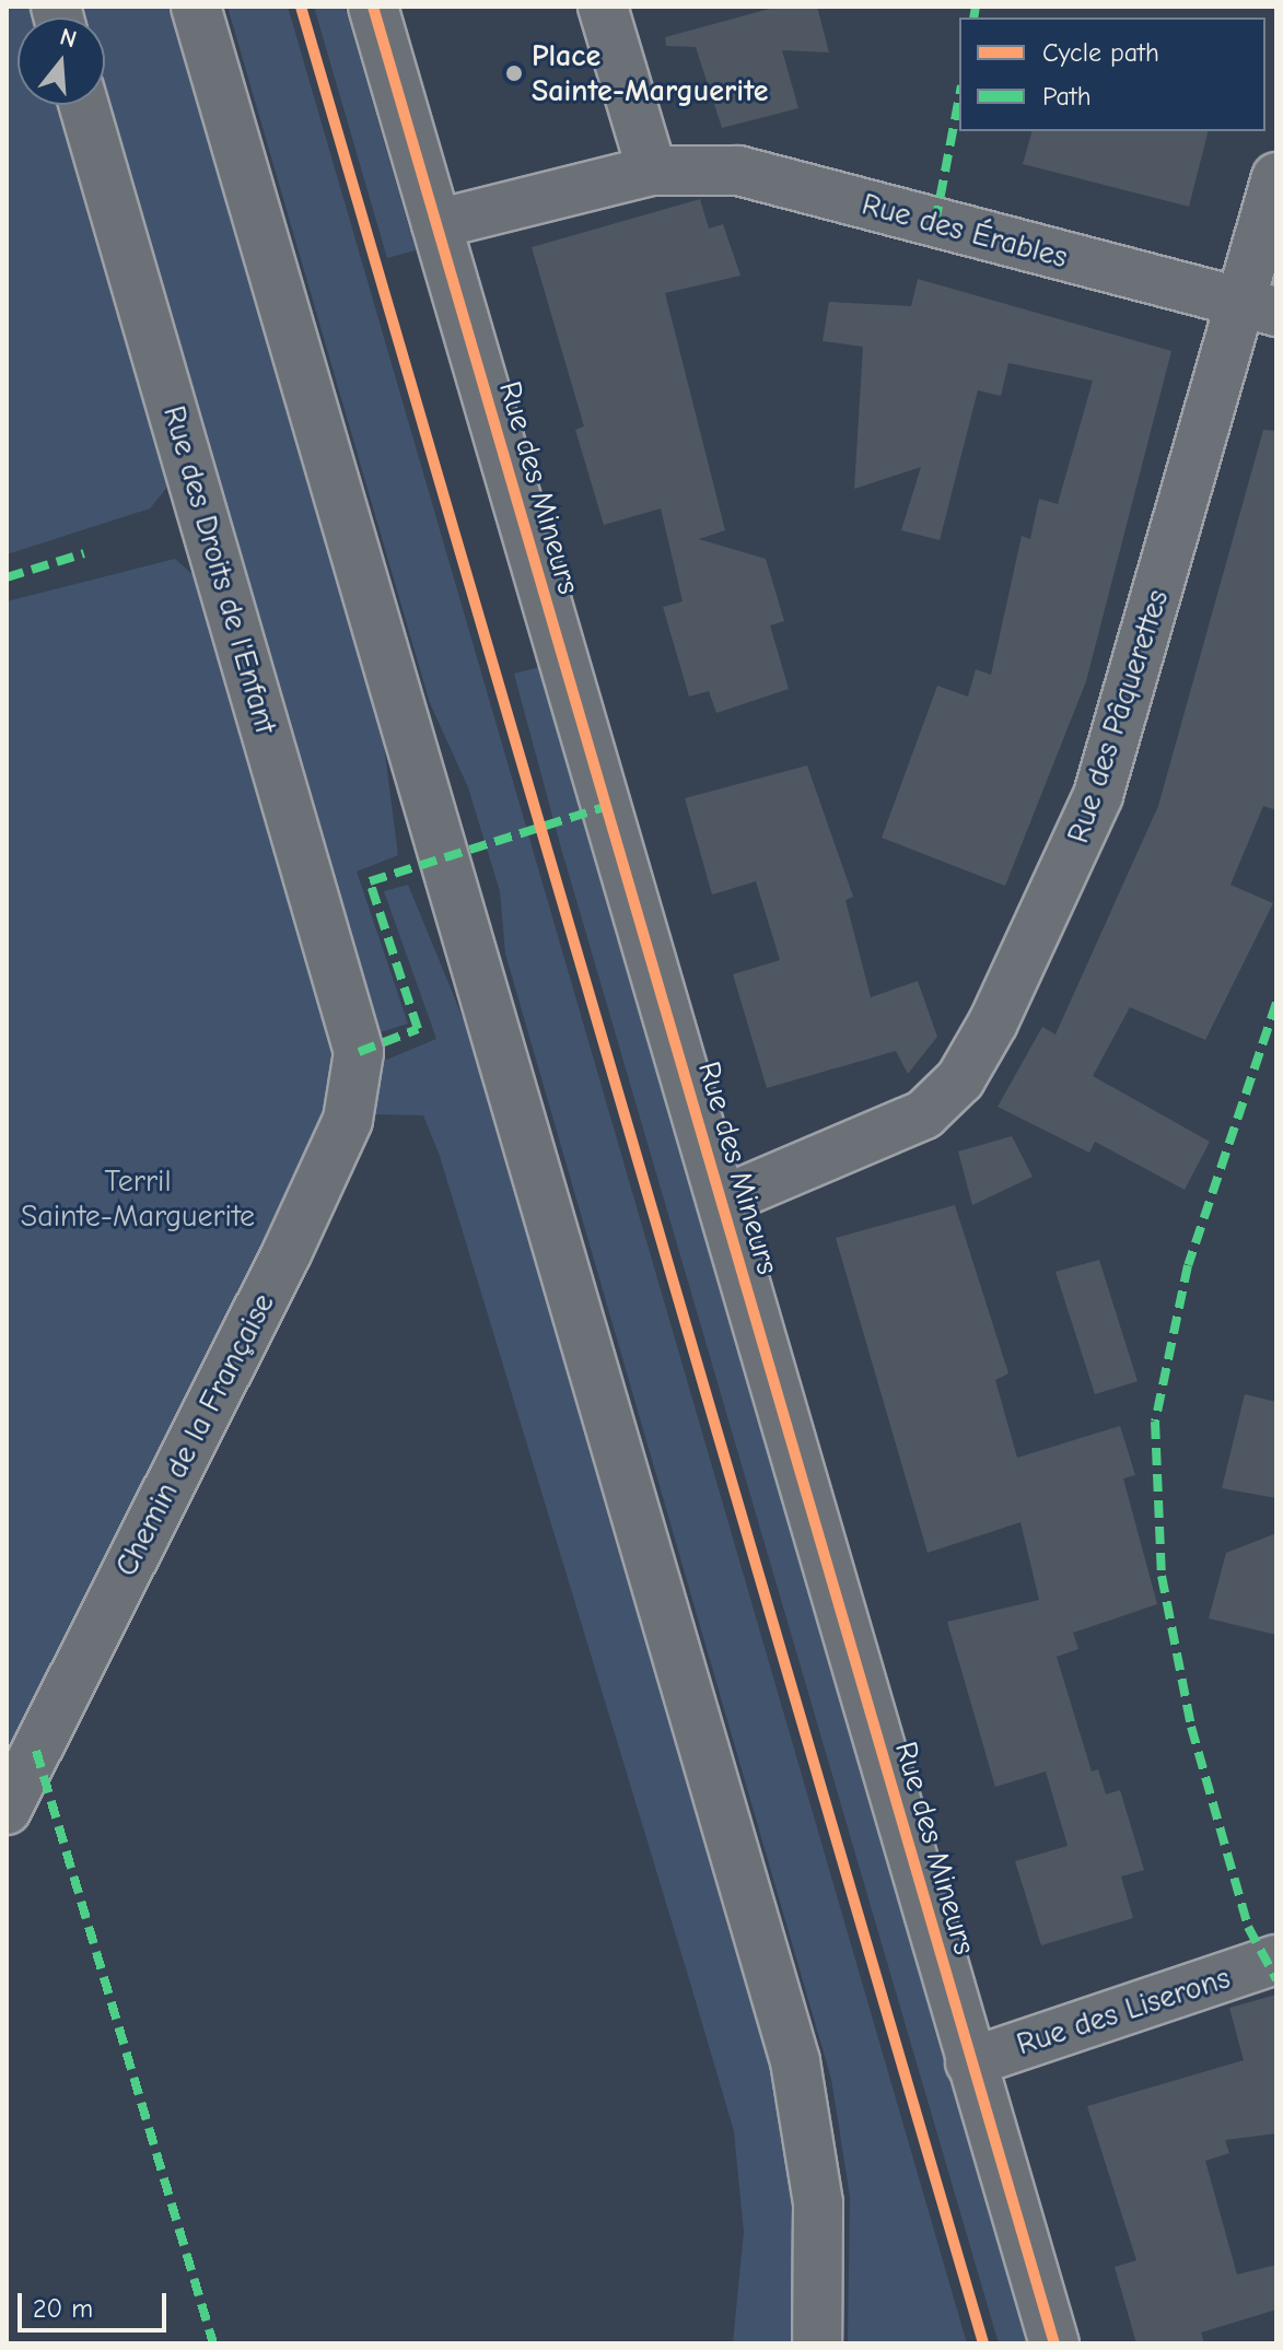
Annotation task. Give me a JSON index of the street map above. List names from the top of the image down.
{
  "streets": {
    "main road": [
      "Rue des Érables",
      "Rue des Mineurs",
      "Rue des Droits de l'Enfant",
      "Rue des Pâquerettes",
      "Chemin de la Française",
      "Rue des Liserons"
    ]
  },
  "crossings": [
    ["Rue des Érables", "Rue des Pâquerettes"],
    ["Rue des Mineurs", "Rue des Pâquerettes"],
    ["Rue des Mineurs", "Rue des Liserons"],
    ["Rue des Droits de l'Enfant", "Chemin de la Française"]
  ],
  "parks": ["Terril Sainte-Marguerite"],
  "places": ["Place Sainte-Marguerite"],
  "legend": ["Cycle path", "Path"],
  "scale_bar": "20 m",
  "north": "top"
}
